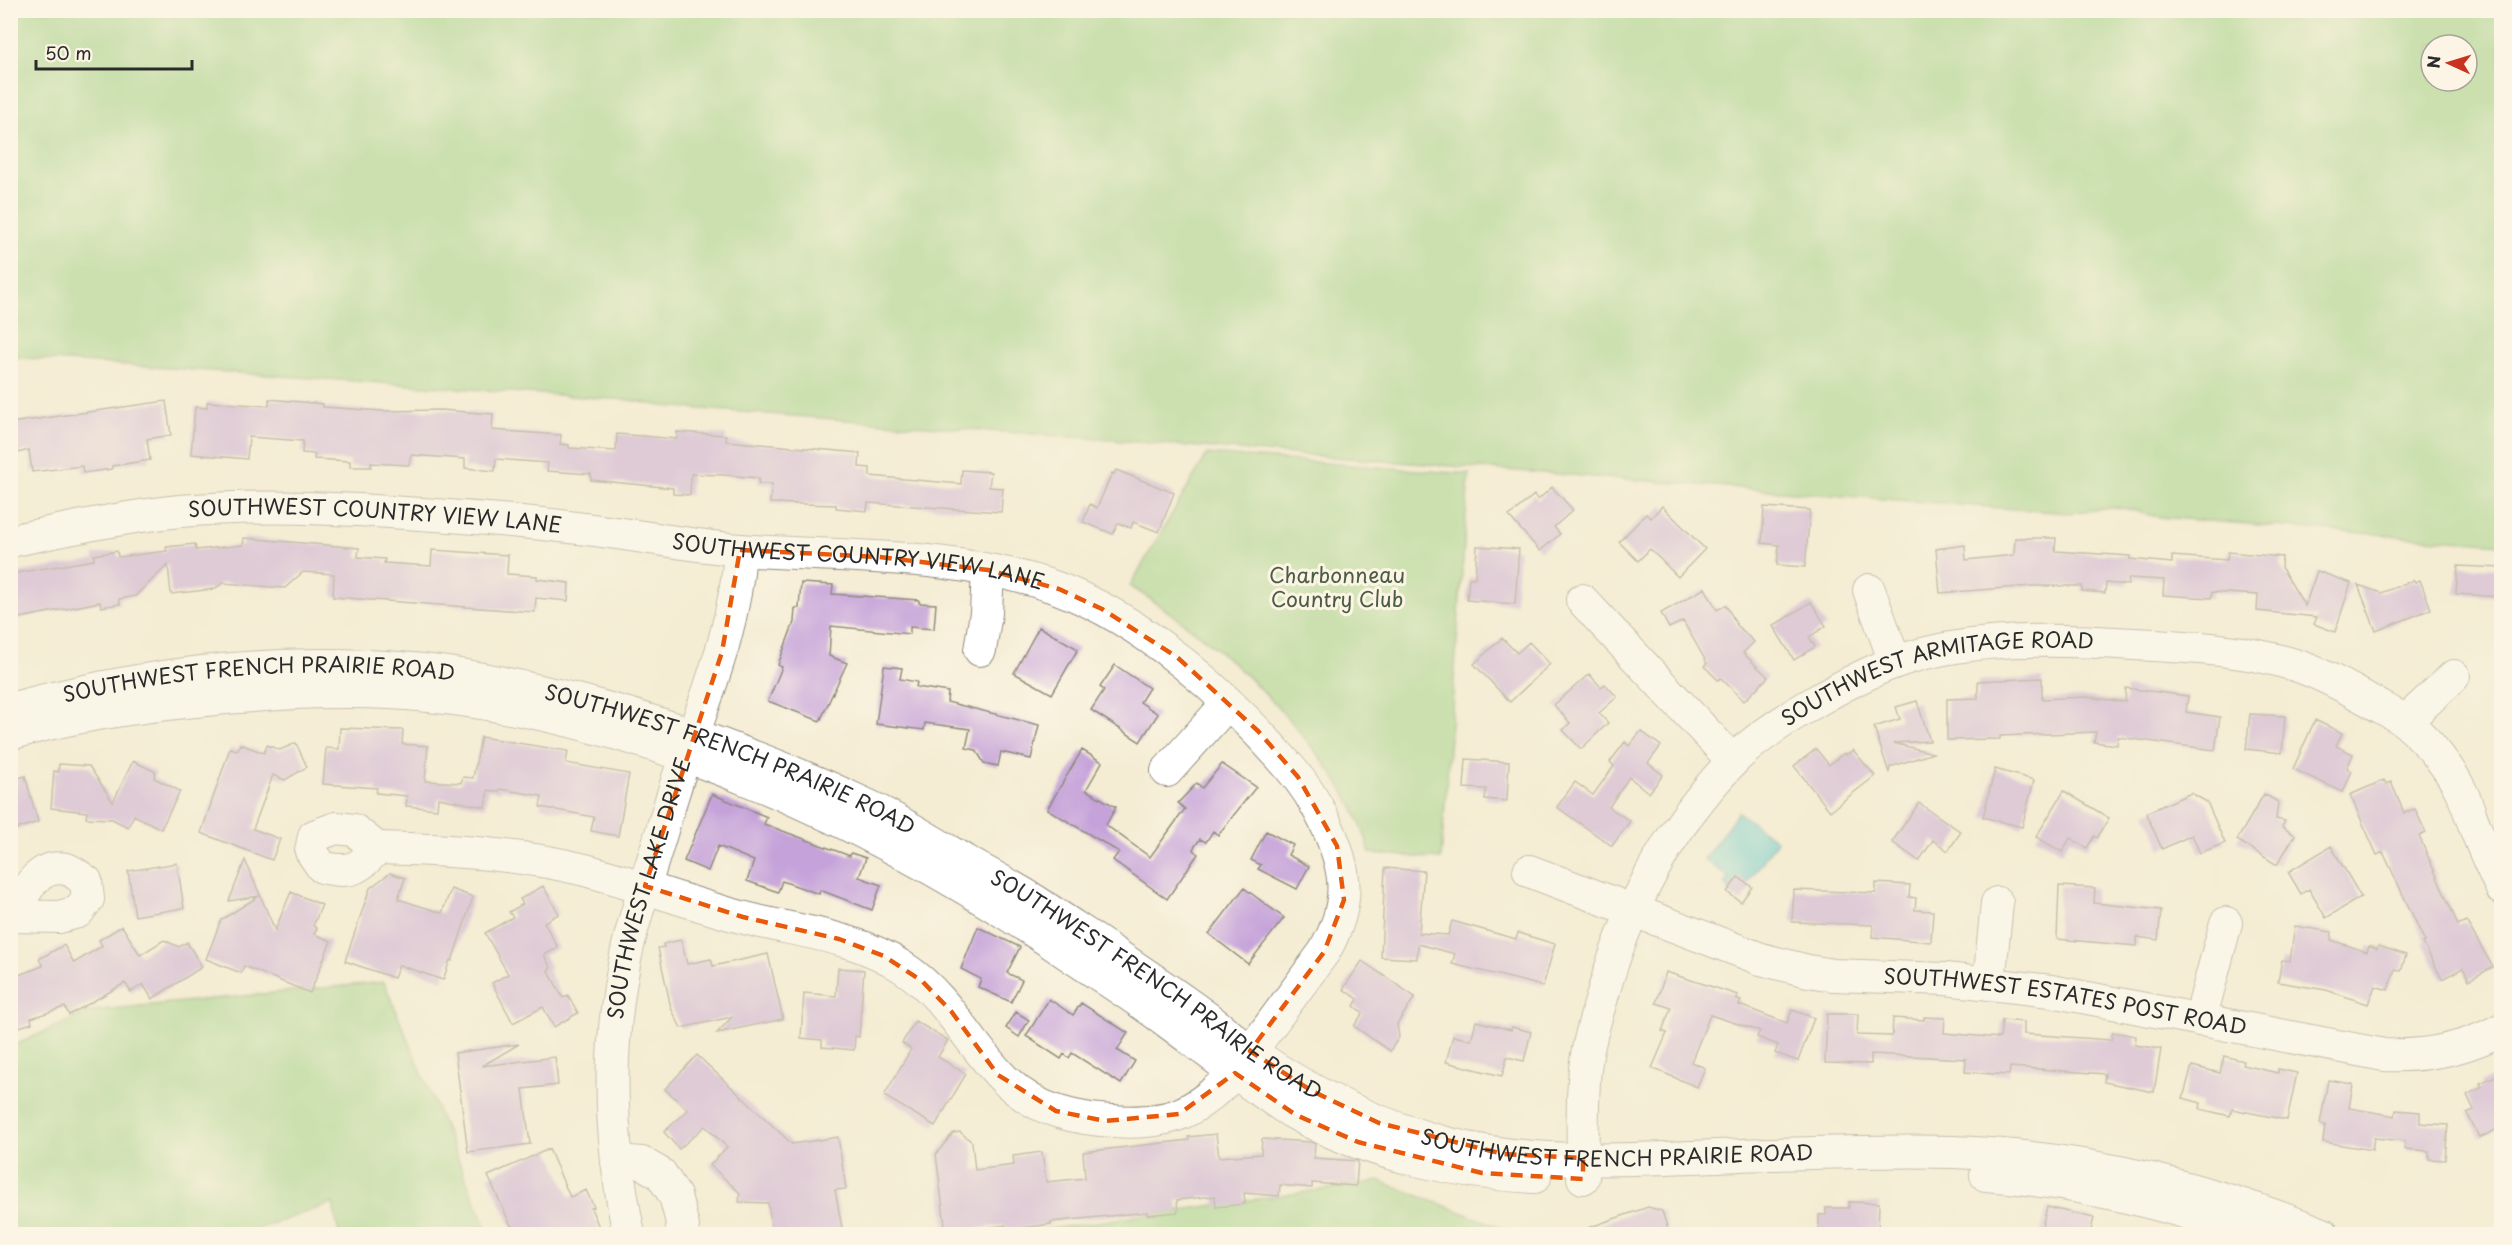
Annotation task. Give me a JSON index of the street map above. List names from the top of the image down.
{
  "streets": {
    "street": [
      "SOUTHWEST COUNTRY VIEW LANE",
      "SOUTHWEST ARMITAGE ROAD",
      "SOUTHWEST FRENCH PRAIRIE ROAD",
      "SOUTHWEST LAKE DRIVE",
      "SOUTHWEST ESTATES POST ROAD"
    ]
  },
  "crossings": [
    ["SOUTHWEST COUNTRY VIEW LANE", "SOUTHWEST FRENCH PRAIRIE ROAD"],
    ["SOUTHWEST COUNTRY VIEW LANE", "SOUTHWEST LAKE DRIVE"],
    ["SOUTHWEST ARMITAGE ROAD", "SOUTHWEST FRENCH PRAIRIE ROAD"],
    ["SOUTHWEST ARMITAGE ROAD", "SOUTHWEST ESTATES POST ROAD"],
    ["SOUTHWEST FRENCH PRAIRIE ROAD", "SOUTHWEST LAKE DRIVE"]
  ],
  "parks": ["Charbonneau Country Club"],
  "scale_bar": "50 m",
  "north": "left"
}
